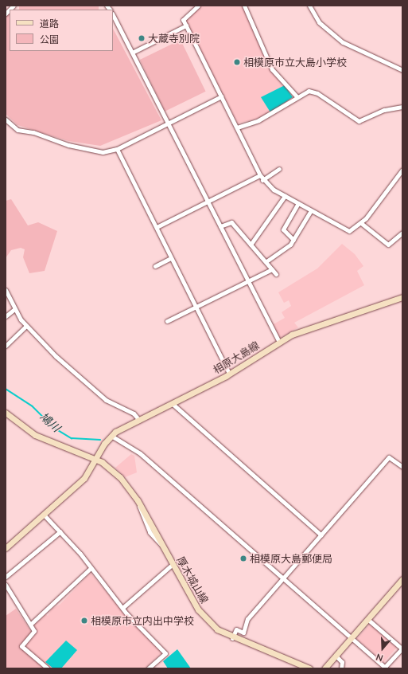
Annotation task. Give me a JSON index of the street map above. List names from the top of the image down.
{
  "streets": {
    "main road": ["相原大島線", "厚木城山線"]
  },
  "crossings": [
    ["相原大島線", "厚木城山線"]
  ],
  "water": ["鳩川"],
  "places": [
    "大蔵寺別院",
    "相模原市立大島小学校",
    "相模原大島郵便局",
    "相模原市立内出中学校"
  ],
  "legend": ["道路", "公園"],
  "north": "bottom"
}
